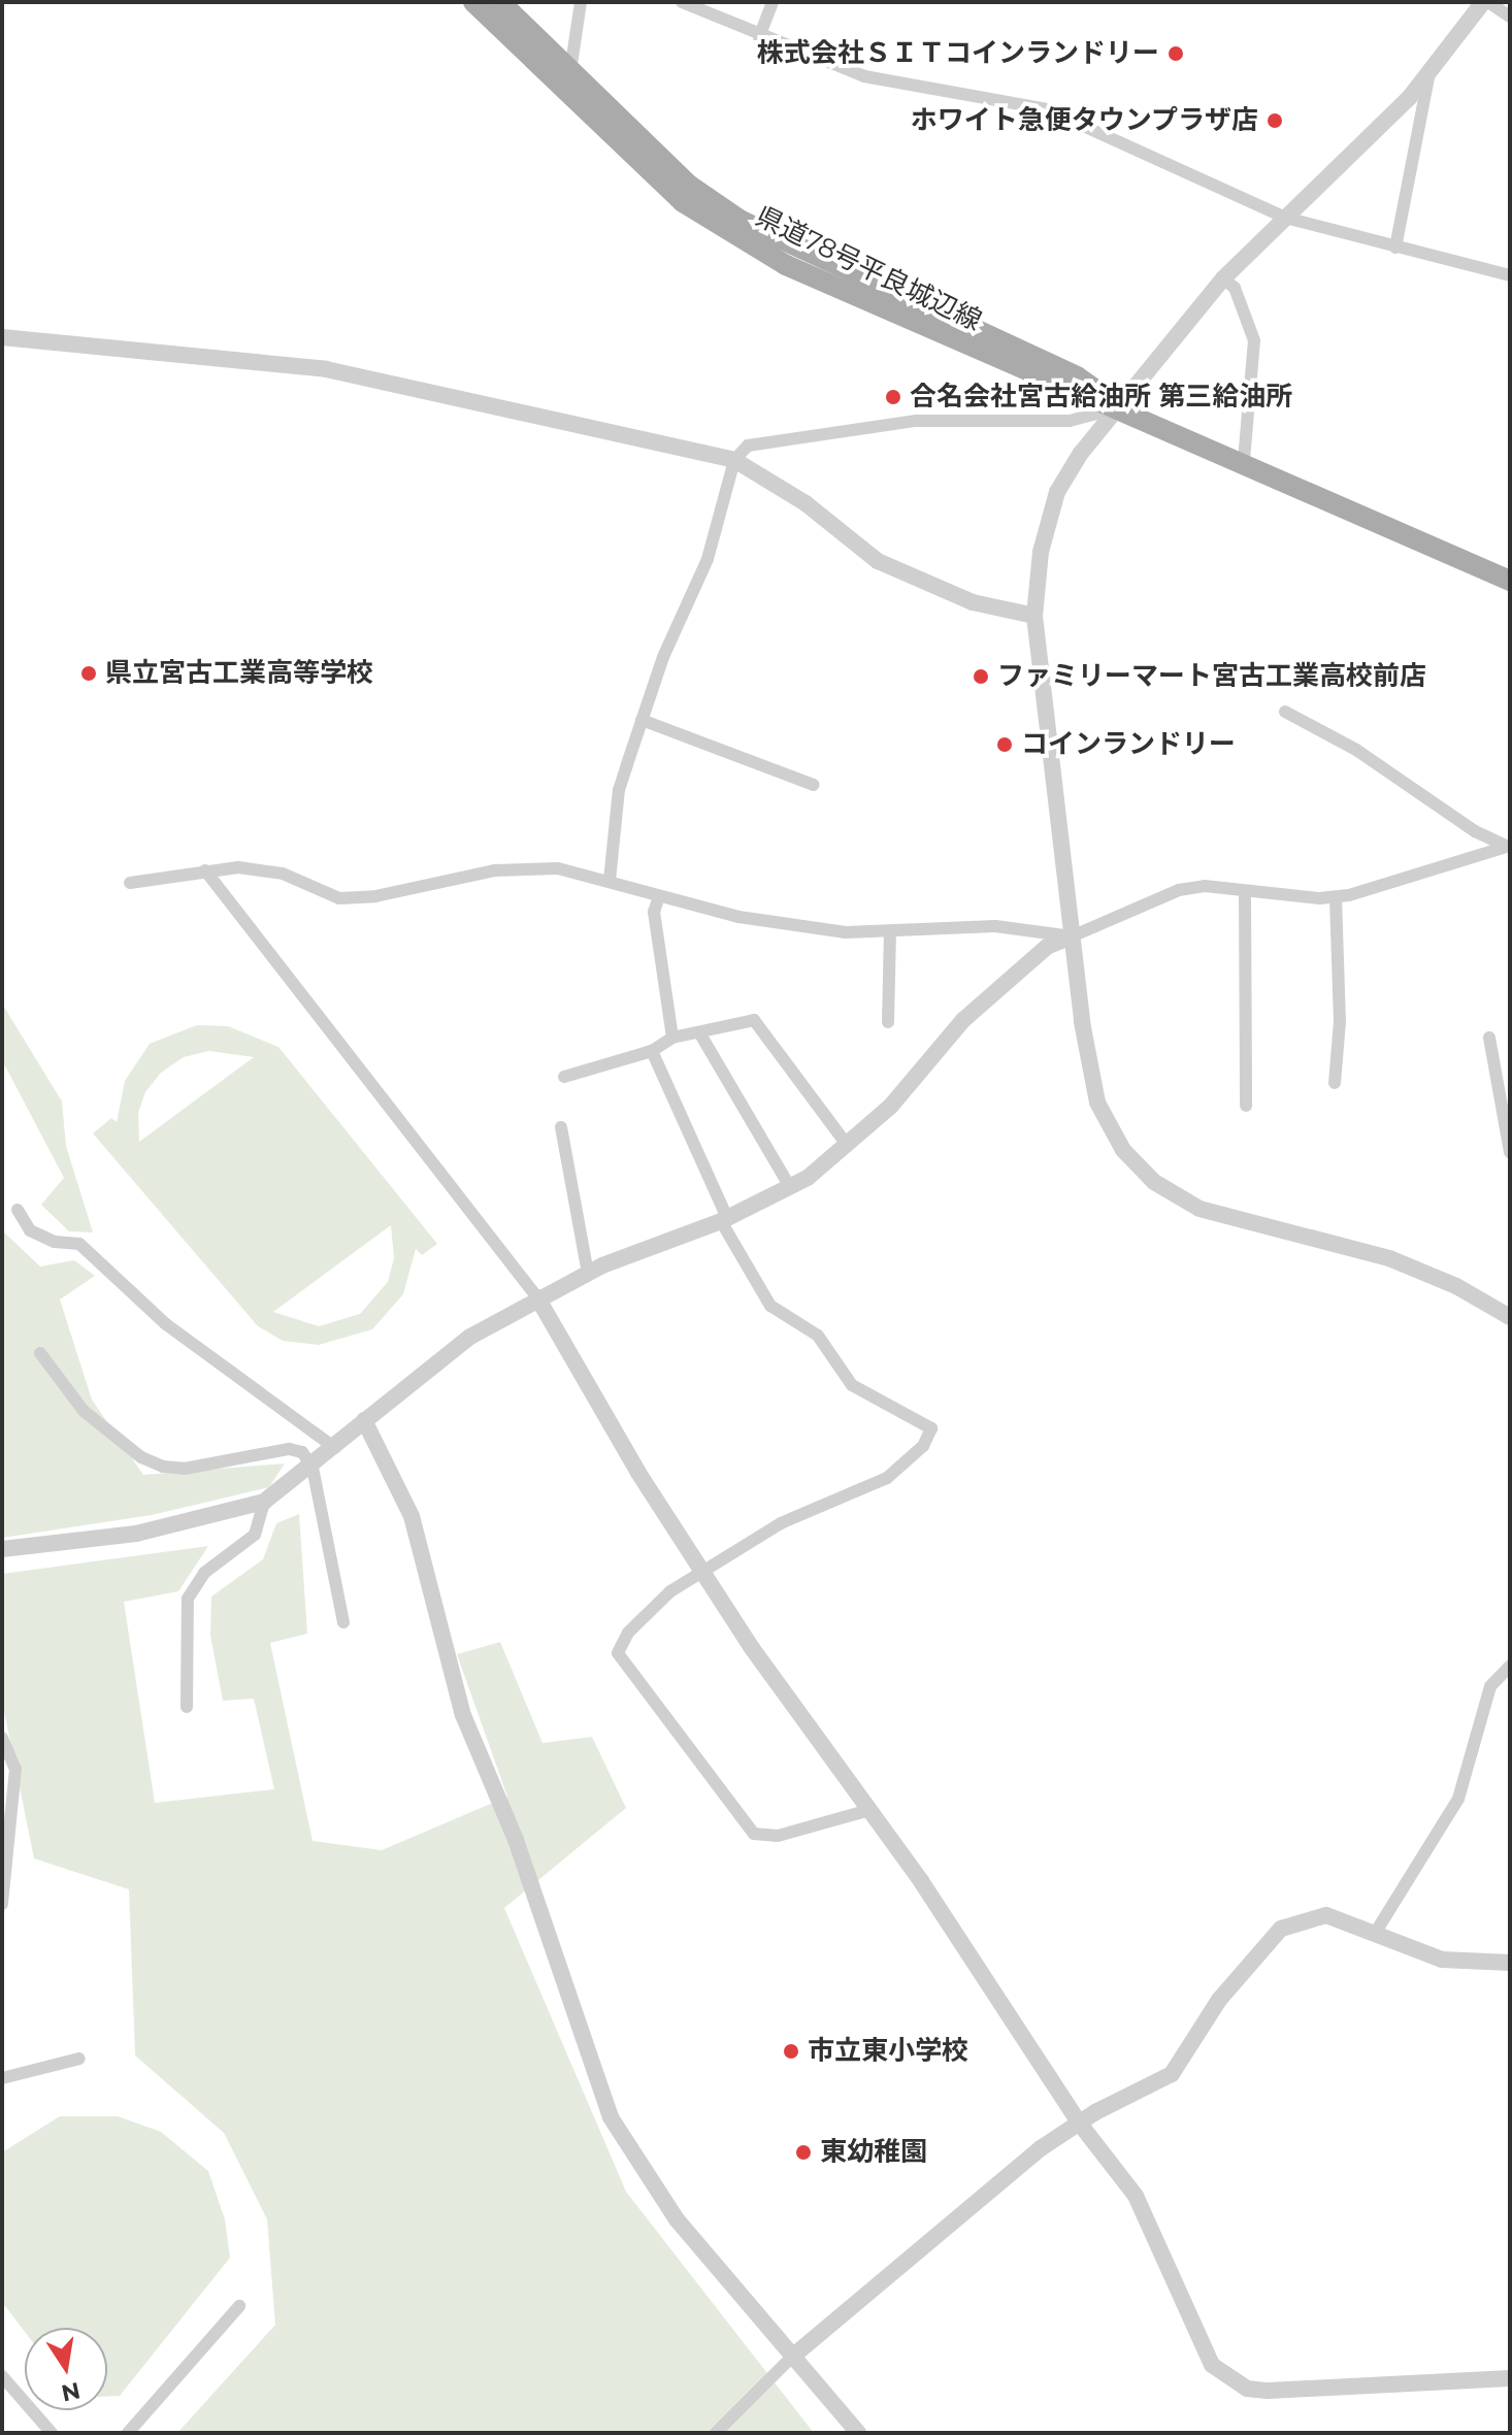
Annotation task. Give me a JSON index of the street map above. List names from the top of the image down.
{
  "streets": {
    "main road": ["県道78号平良城辺線"]
  },
  "places": [
    "株式会社ＳＩＴコインランドリー",
    "ホワイト急便タウンプラザ店",
    "合名会社宮古給油所 第三給油所",
    "県立宮古工業高等学校",
    "ファミリーマート宮古工業高校前店",
    "コインランドリー",
    "市立東小学校",
    "東幼稚園"
  ],
  "north": "bottom"
}
